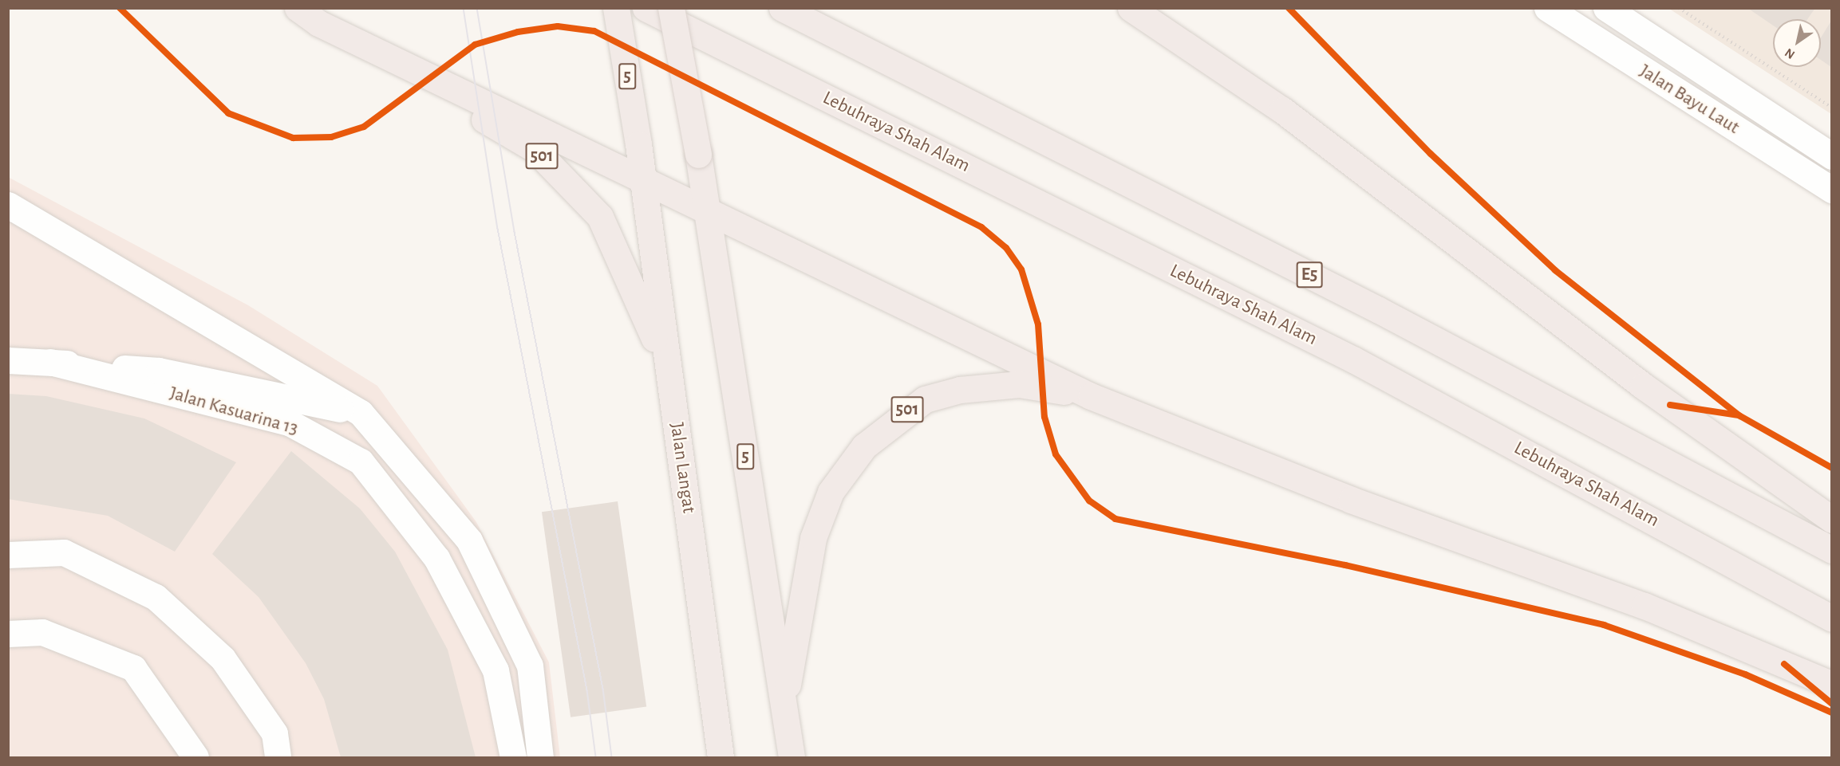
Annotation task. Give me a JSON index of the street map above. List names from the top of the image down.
{
  "streets": {
    "highway": [
      "5",
      "Lebuhraya Shah Alam",
      "501",
      "E5",
      "Jalan Langat"
    ],
    "street": ["Jalan Bayu Laut", "Jalan Kasuarina 13"]
  },
  "crossings": [
    ["5", "501"],
    ["5", "Jalan Langat"],
    ["501", "Jalan Langat"]
  ],
  "north": "bottom left"
}
